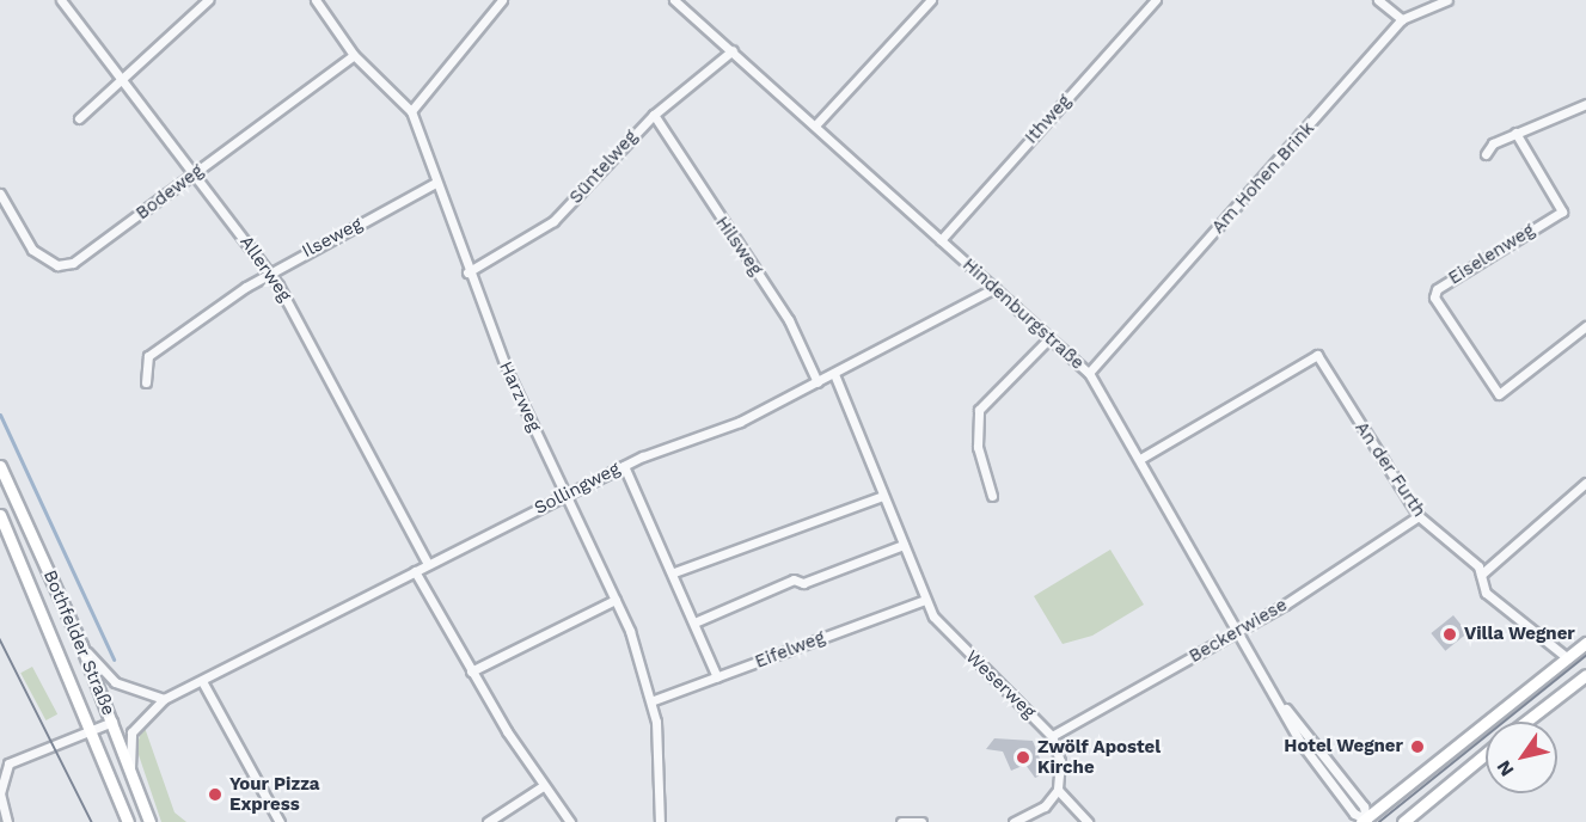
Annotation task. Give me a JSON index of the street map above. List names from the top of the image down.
{
  "streets": {
    "main road": ["Bothfelder Straße"],
    "street": [
      "Ithweg",
      "Süntelweg",
      "Am Hohen Brink",
      "Bodeweg",
      "Ilseweg",
      "Hilsweg",
      "Eiselenweg",
      "Allerweg",
      "Hindenburgstraße",
      "Harzweg",
      "An der Furth",
      "Sollingweg",
      "Beckerwiese",
      "Eifelweg",
      "Weserweg"
    ]
  },
  "crossings": [
    ["Ithweg", "Hindenburgstraße"],
    ["Süntelweg", "Hilsweg"],
    ["Süntelweg", "Hindenburgstraße"],
    ["Süntelweg", "Harzweg"],
    ["Am Hohen Brink", "Hindenburgstraße"],
    ["Bodeweg", "Allerweg"],
    ["Bodeweg", "Harzweg"],
    ["Ilseweg", "Allerweg"],
    ["Ilseweg", "Harzweg"],
    ["Hilsweg", "Sollingweg"],
    ["Allerweg", "Sollingweg"],
    ["Hindenburgstraße", "An der Furth"],
    ["Hindenburgstraße", "Sollingweg"],
    ["Hindenburgstraße", "Beckerwiese"],
    ["Harzweg", "Sollingweg"],
    ["Harzweg", "Eifelweg"],
    ["An der Furth", "Beckerwiese"],
    ["Sollingweg", "Bothfelder Straße"],
    ["Sollingweg", "Weserweg"],
    ["Beckerwiese", "Weserweg"],
    ["Eifelweg", "Weserweg"]
  ],
  "places": [
    "Villa Wegner",
    "Hotel Wegner",
    "Zwölf Apostel Kirche",
    "Your Pizza Express"
  ],
  "north": "bottom left"
}
